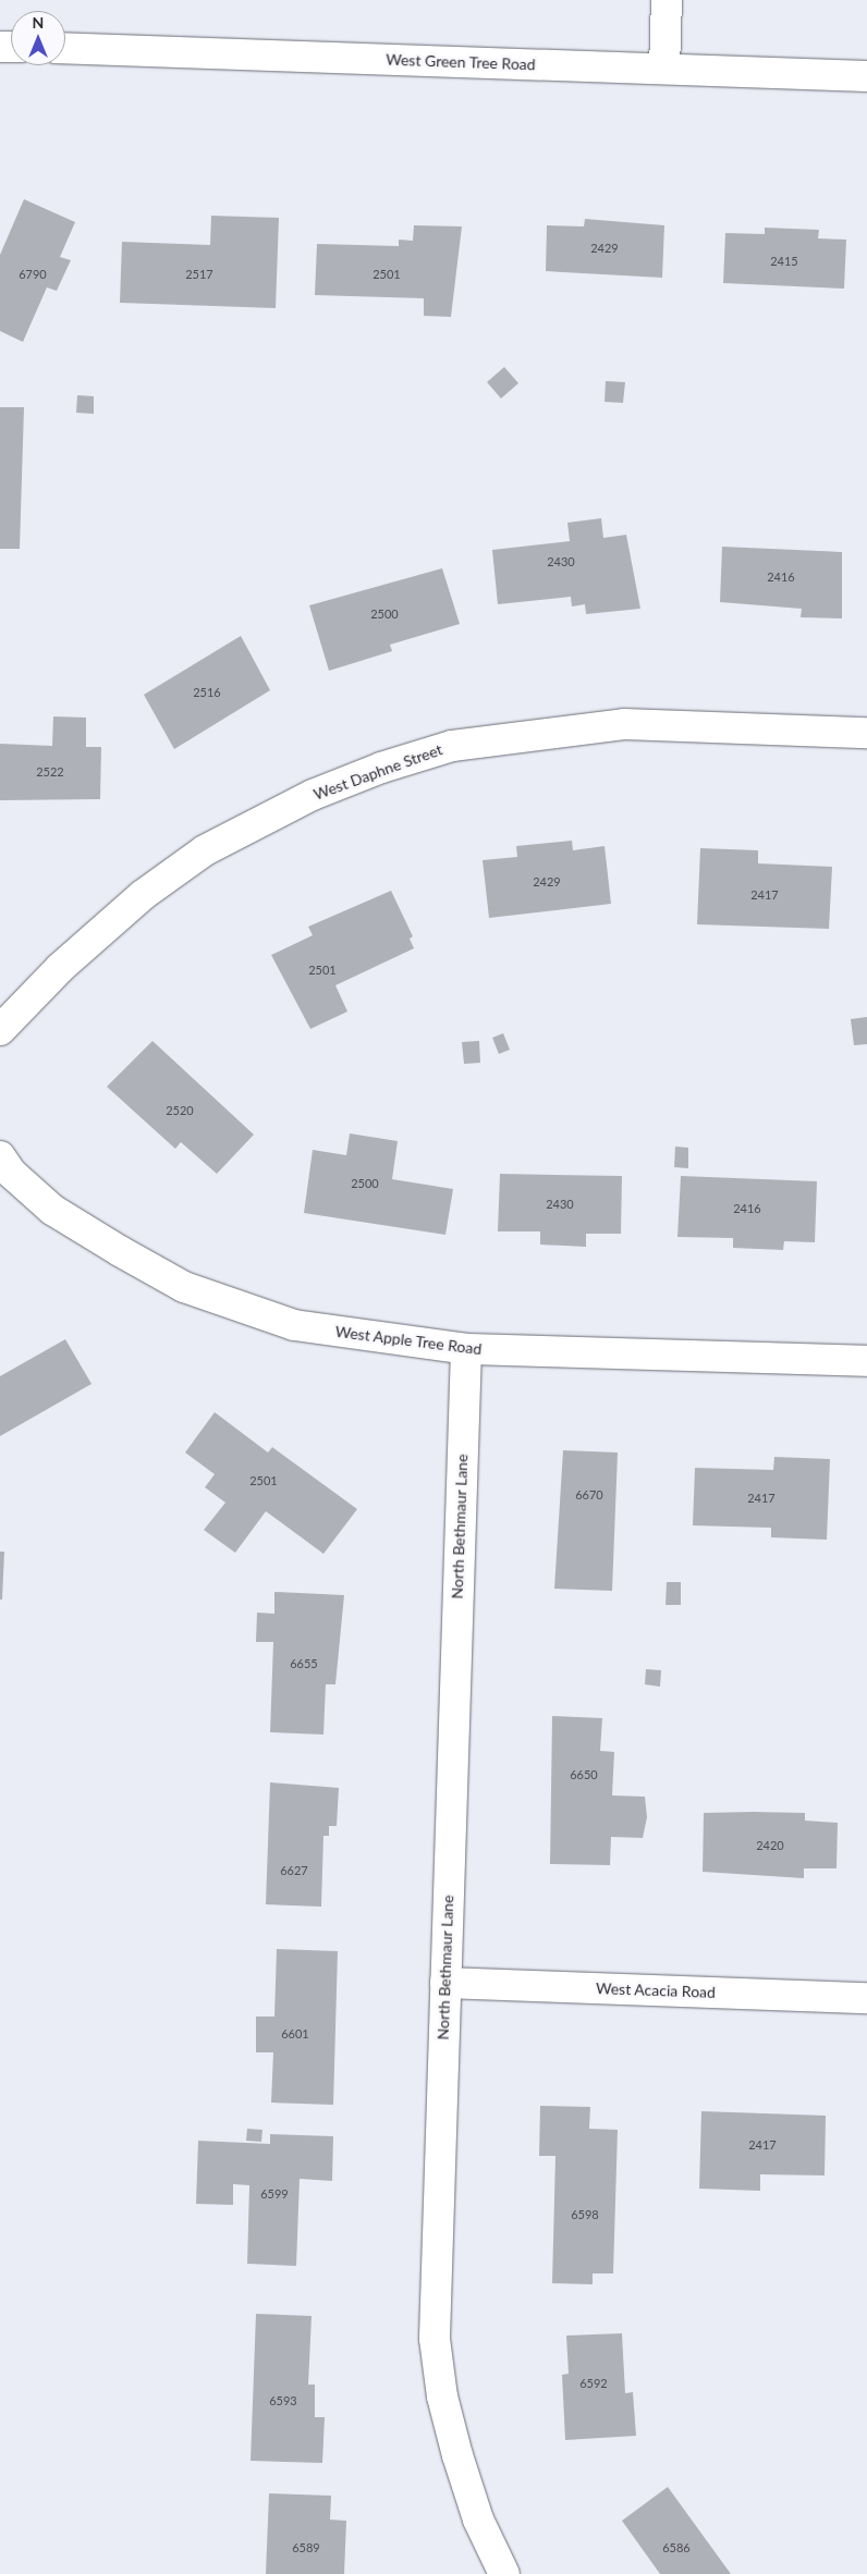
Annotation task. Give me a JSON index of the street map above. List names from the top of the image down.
{
  "streets": {
    "street": [
      "West Green Tree Road",
      "West Daphne Street",
      "West Apple Tree Road",
      "North Bethmaur Lane",
      "West Acacia Road"
    ]
  },
  "crossings": [
    ["West Apple Tree Road", "North Bethmaur Lane"],
    ["North Bethmaur Lane", "West Acacia Road"]
  ],
  "house_numbers": [
    "2429",
    "2415",
    "6790",
    "2517",
    "2501",
    "2430",
    "2416",
    "2500",
    "2516",
    "2522",
    "2429",
    "2417",
    "2501",
    "2520",
    "2500",
    "2430",
    "2416",
    "2501",
    "6670",
    "2417",
    "6655",
    "6650",
    "2420",
    "6627",
    "6601",
    "2417",
    "6599",
    "6598",
    "6592",
    "6593",
    "6589",
    "6586"
  ],
  "north": "top"
}
